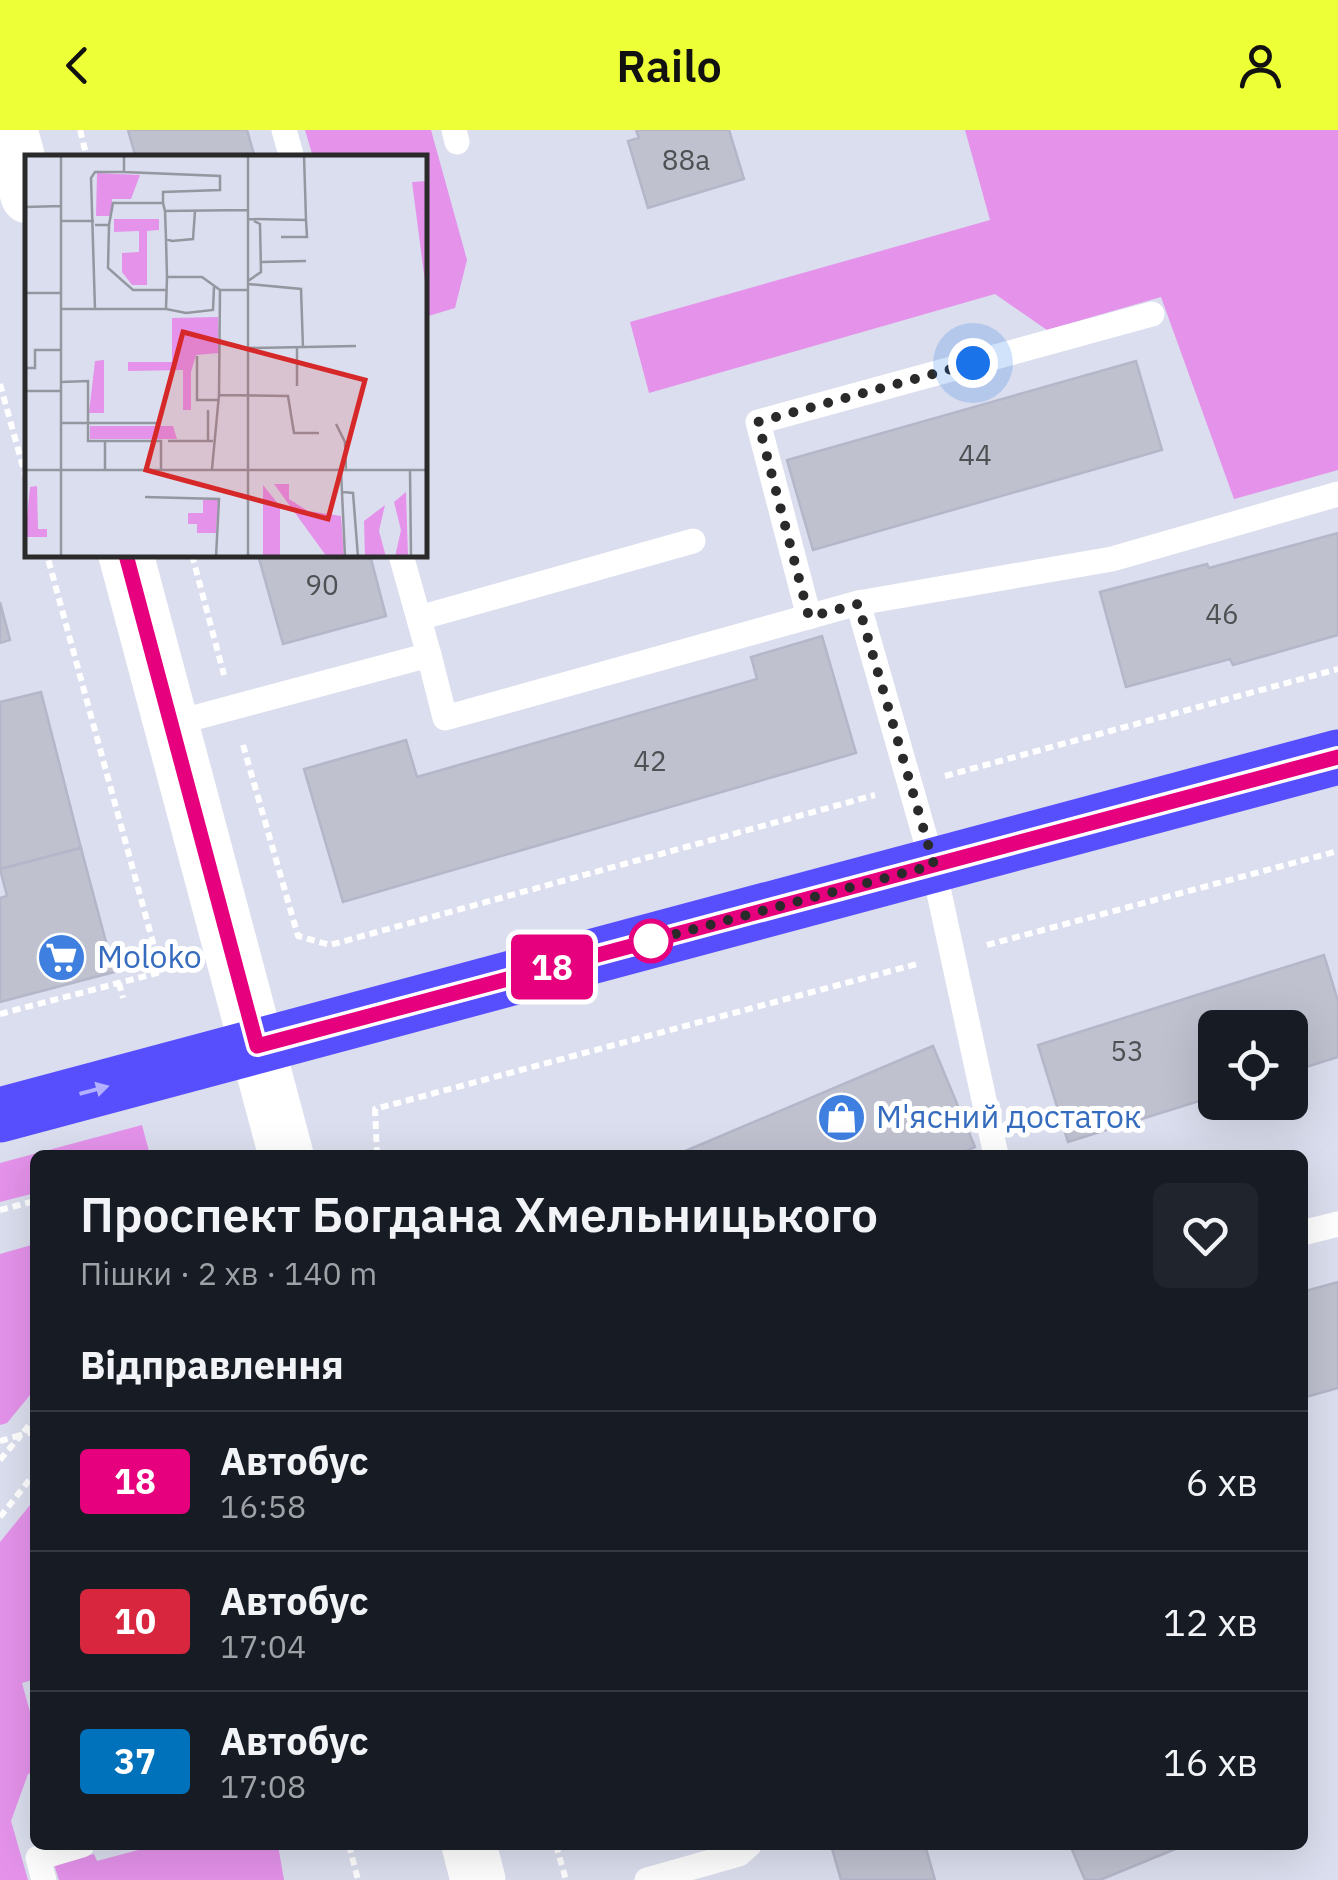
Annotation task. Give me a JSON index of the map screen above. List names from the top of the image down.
{
  "places": {
    "supermarket": ["Moloko"],
    "shop": ["М'ясний достаток"]
  },
  "lines": ["bus line 18"],
  "house_numbers": [
    "88а",
    "44",
    "90",
    "46",
    "42",
    "53"
  ],
  "page": {
    "header": "Railo",
    "on_map": "18",
    "heading": [
      ["Проспект Богдана Хмельницького", "Пішки · 2 хв · 140 m"],
      "Відправлення"
    ],
    "list": [
      {
        "mark": "18",
        "name": "Автобус",
        "note": "16:58",
        "value": "6 хв"
      },
      {
        "mark": "10",
        "name": "Автобус",
        "note": "17:04",
        "value": "12 хв"
      },
      {
        "mark": "37",
        "name": "Автобус",
        "note": "17:08",
        "value": "16 хв"
      }
    ]
  }
}
